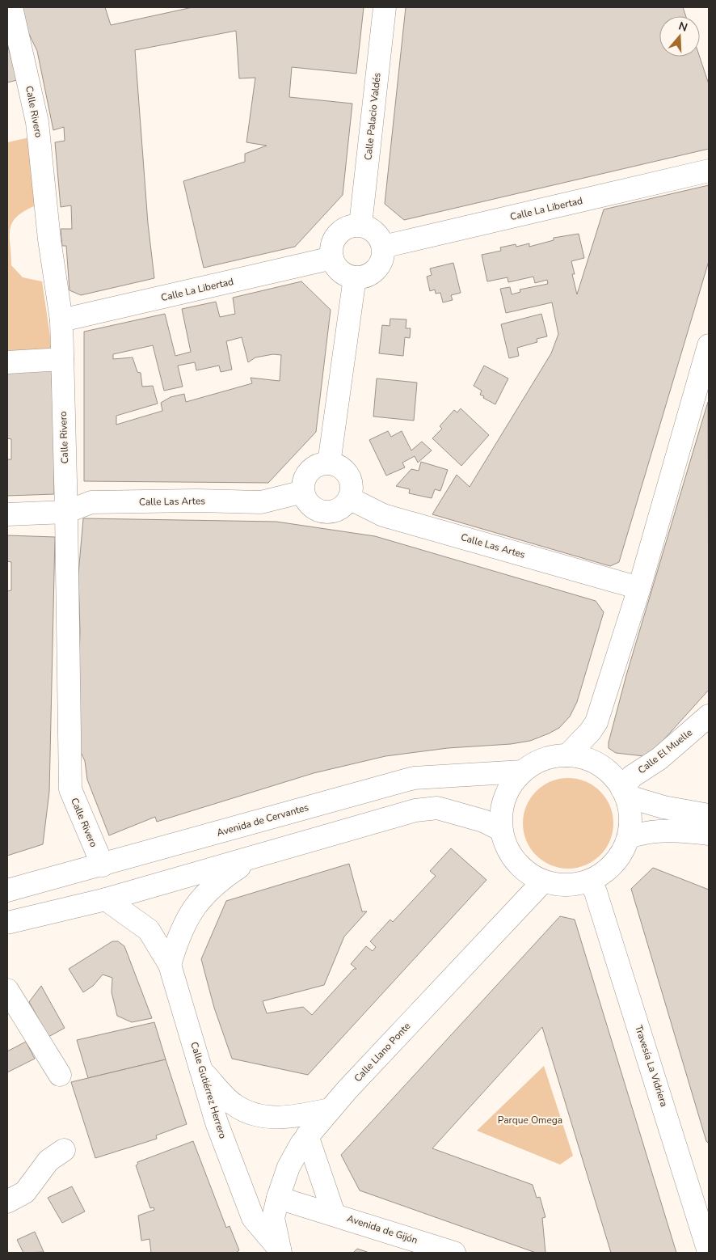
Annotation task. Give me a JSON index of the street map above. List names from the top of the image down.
{
  "streets": {
    "main road": [
      "Calle Rivero",
      "Calle Palacio Valdés",
      "Calle La Libertad",
      "Calle Las Artes",
      "Calle El Muelle",
      "Avenida de Cervantes",
      "Calle Llano Ponte",
      "Travesía La Vidriera",
      "Calle Gutiérrez Herrero",
      "Avenida de Gijón"
    ]
  },
  "crossings": [
    ["Calle Rivero", "Calle La Libertad"],
    ["Calle Rivero", "Calle Las Artes"],
    ["Calle Rivero", "Avenida de Cervantes"],
    ["Calle Palacio Valdés", "Calle La Libertad"],
    ["Calle El Muelle", "Avenida de Cervantes"],
    ["Calle El Muelle", "Calle Llano Ponte"],
    ["Calle El Muelle", "Travesía La Vidriera"],
    ["Avenida de Cervantes", "Calle Llano Ponte"],
    ["Avenida de Cervantes", "Travesía La Vidriera"],
    ["Calle Llano Ponte", "Travesía La Vidriera"],
    ["Calle Llano Ponte", "Calle Gutiérrez Herrero"],
    ["Calle Llano Ponte", "Avenida de Gijón"]
  ],
  "parks": ["Parque Omega"],
  "north": "top"
}
